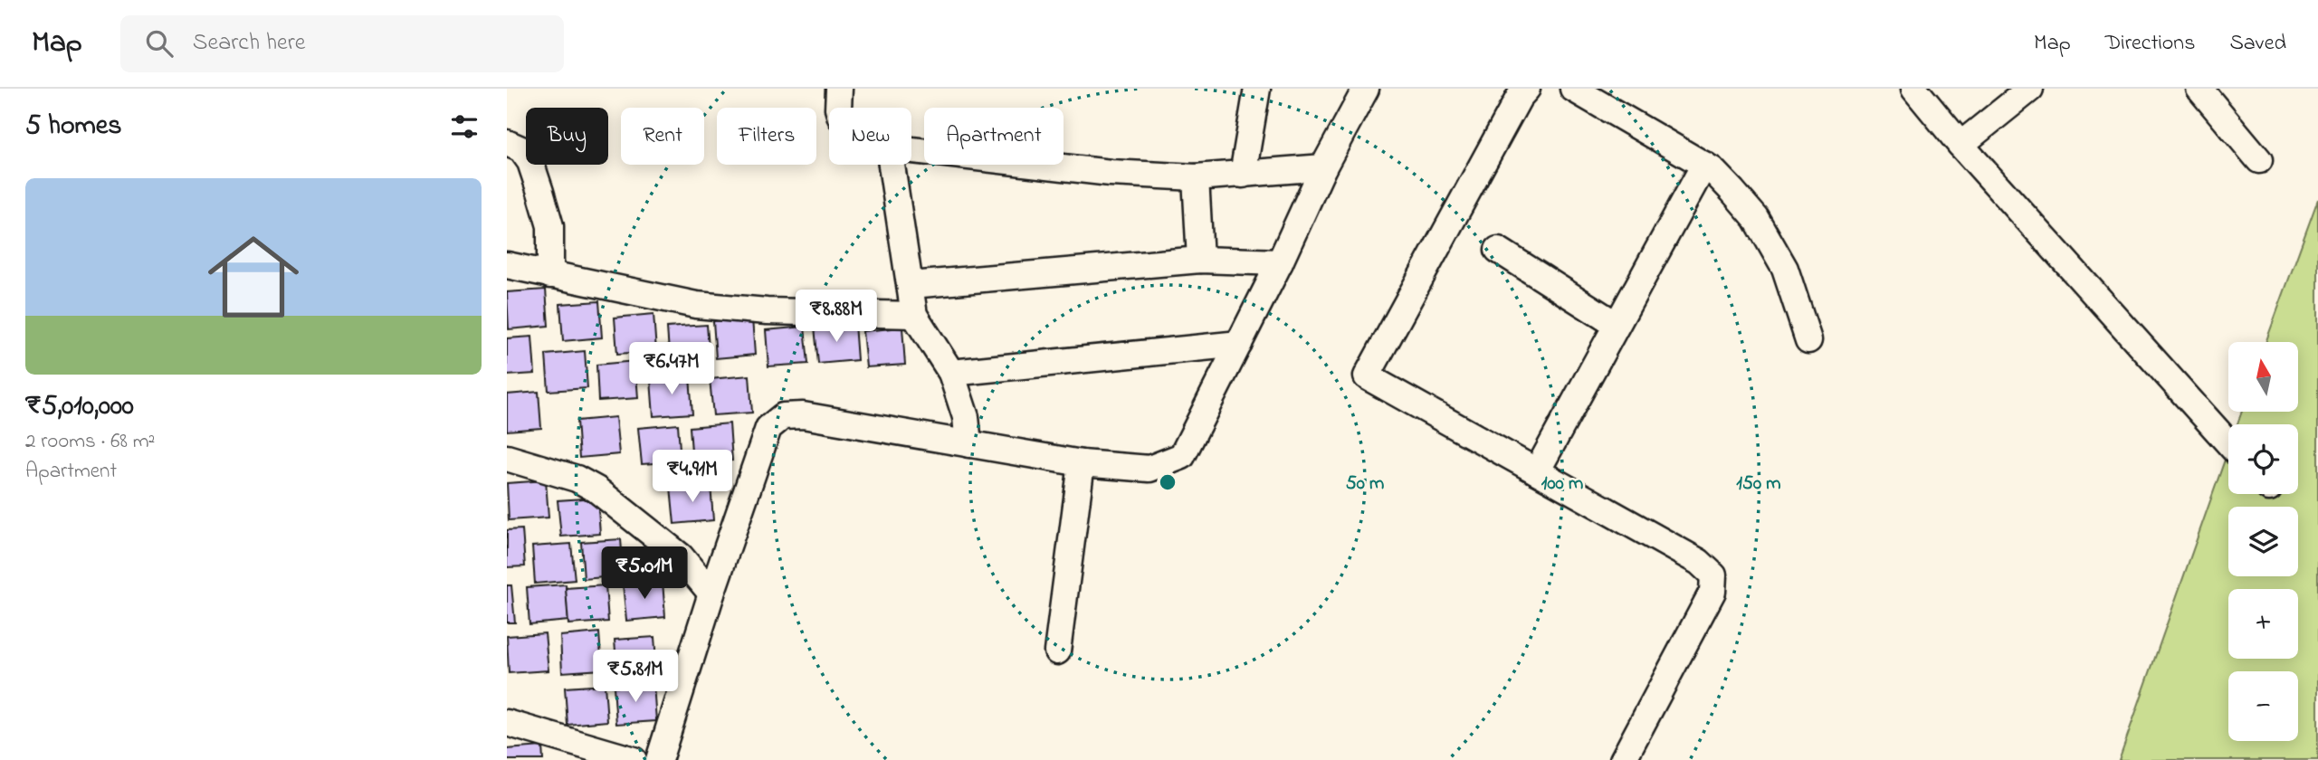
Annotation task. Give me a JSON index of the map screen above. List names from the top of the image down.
{
  "north": "top",
  "page": {
    "header": "Map",
    "search": "Search here",
    "nav": ["Map", "Directions", "Saved"],
    "heading": "5 homes",
    "chip": [
      "Buy",
      "Rent",
      "Filters",
      "New",
      "Apartment"
    ],
    "list": [
      {
        "name": "₹5,010,000",
        "note": "2 rooms · 68 m² · Apartment"
      }
    ],
    "price": [
      "₹8.88M",
      "₹6.47M",
      "₹4.91M",
      "₹5.01M",
      "₹5.81M"
    ],
    "map_buttons": ["+", "−"]
  },
  "rings": ["50 m", "100 m", "150 m"]
}
